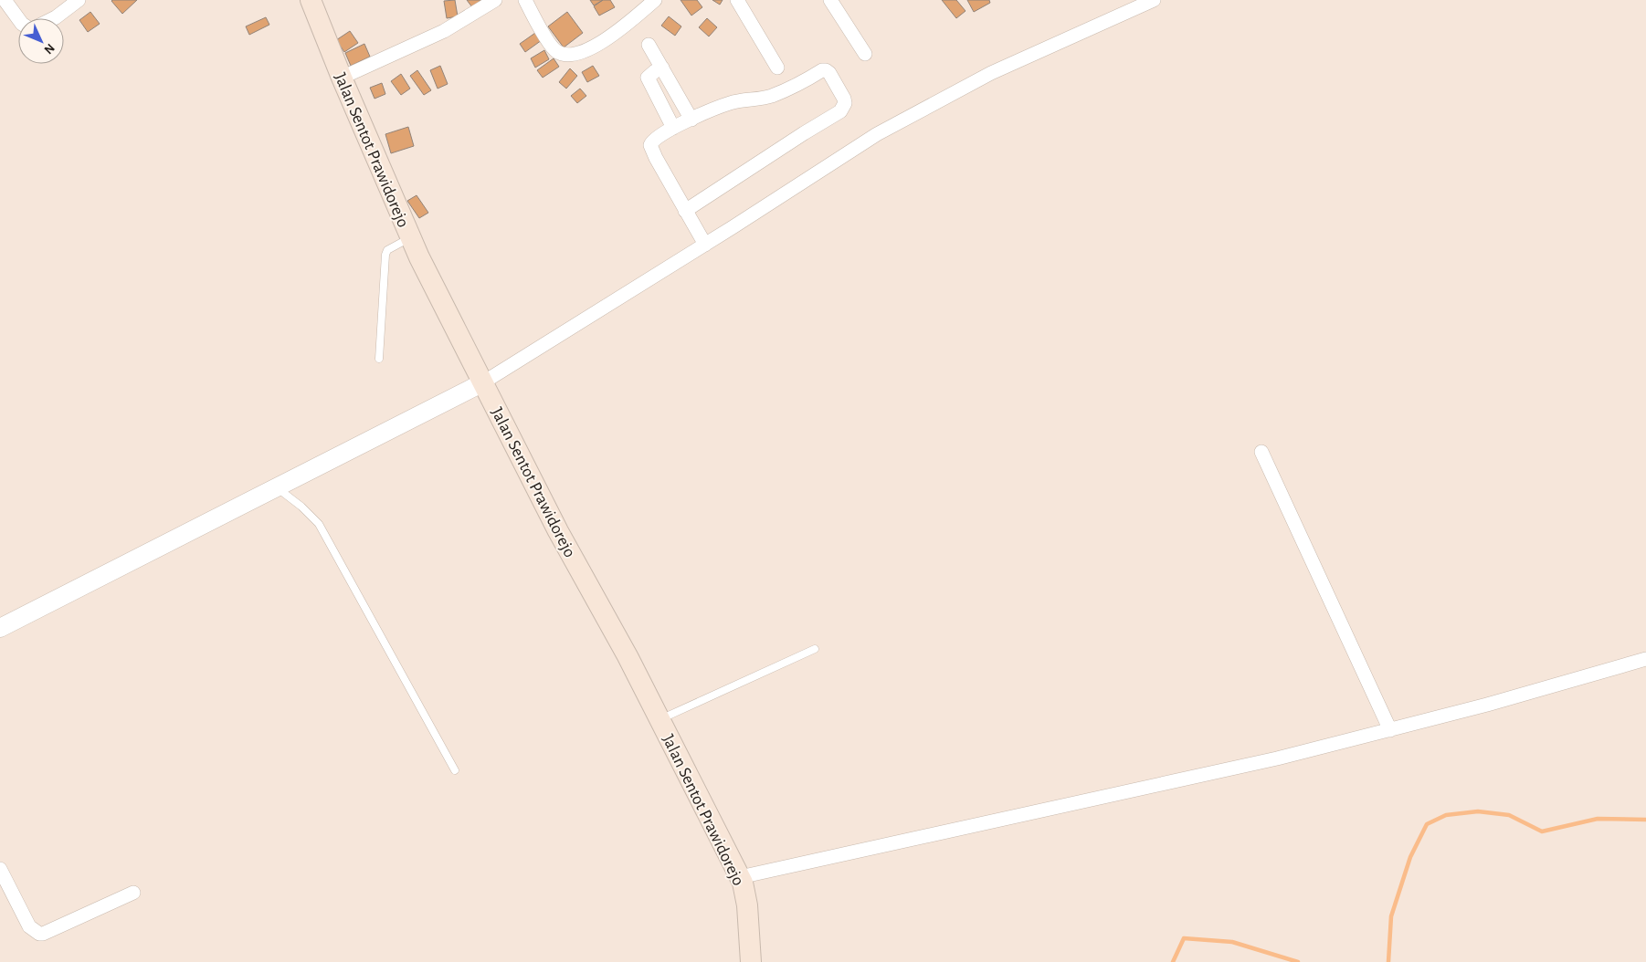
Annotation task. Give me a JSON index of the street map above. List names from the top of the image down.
{
  "streets": {
    "main road": ["Jalan Sentot Prawidorejo"]
  },
  "north": "bottom right"
}
